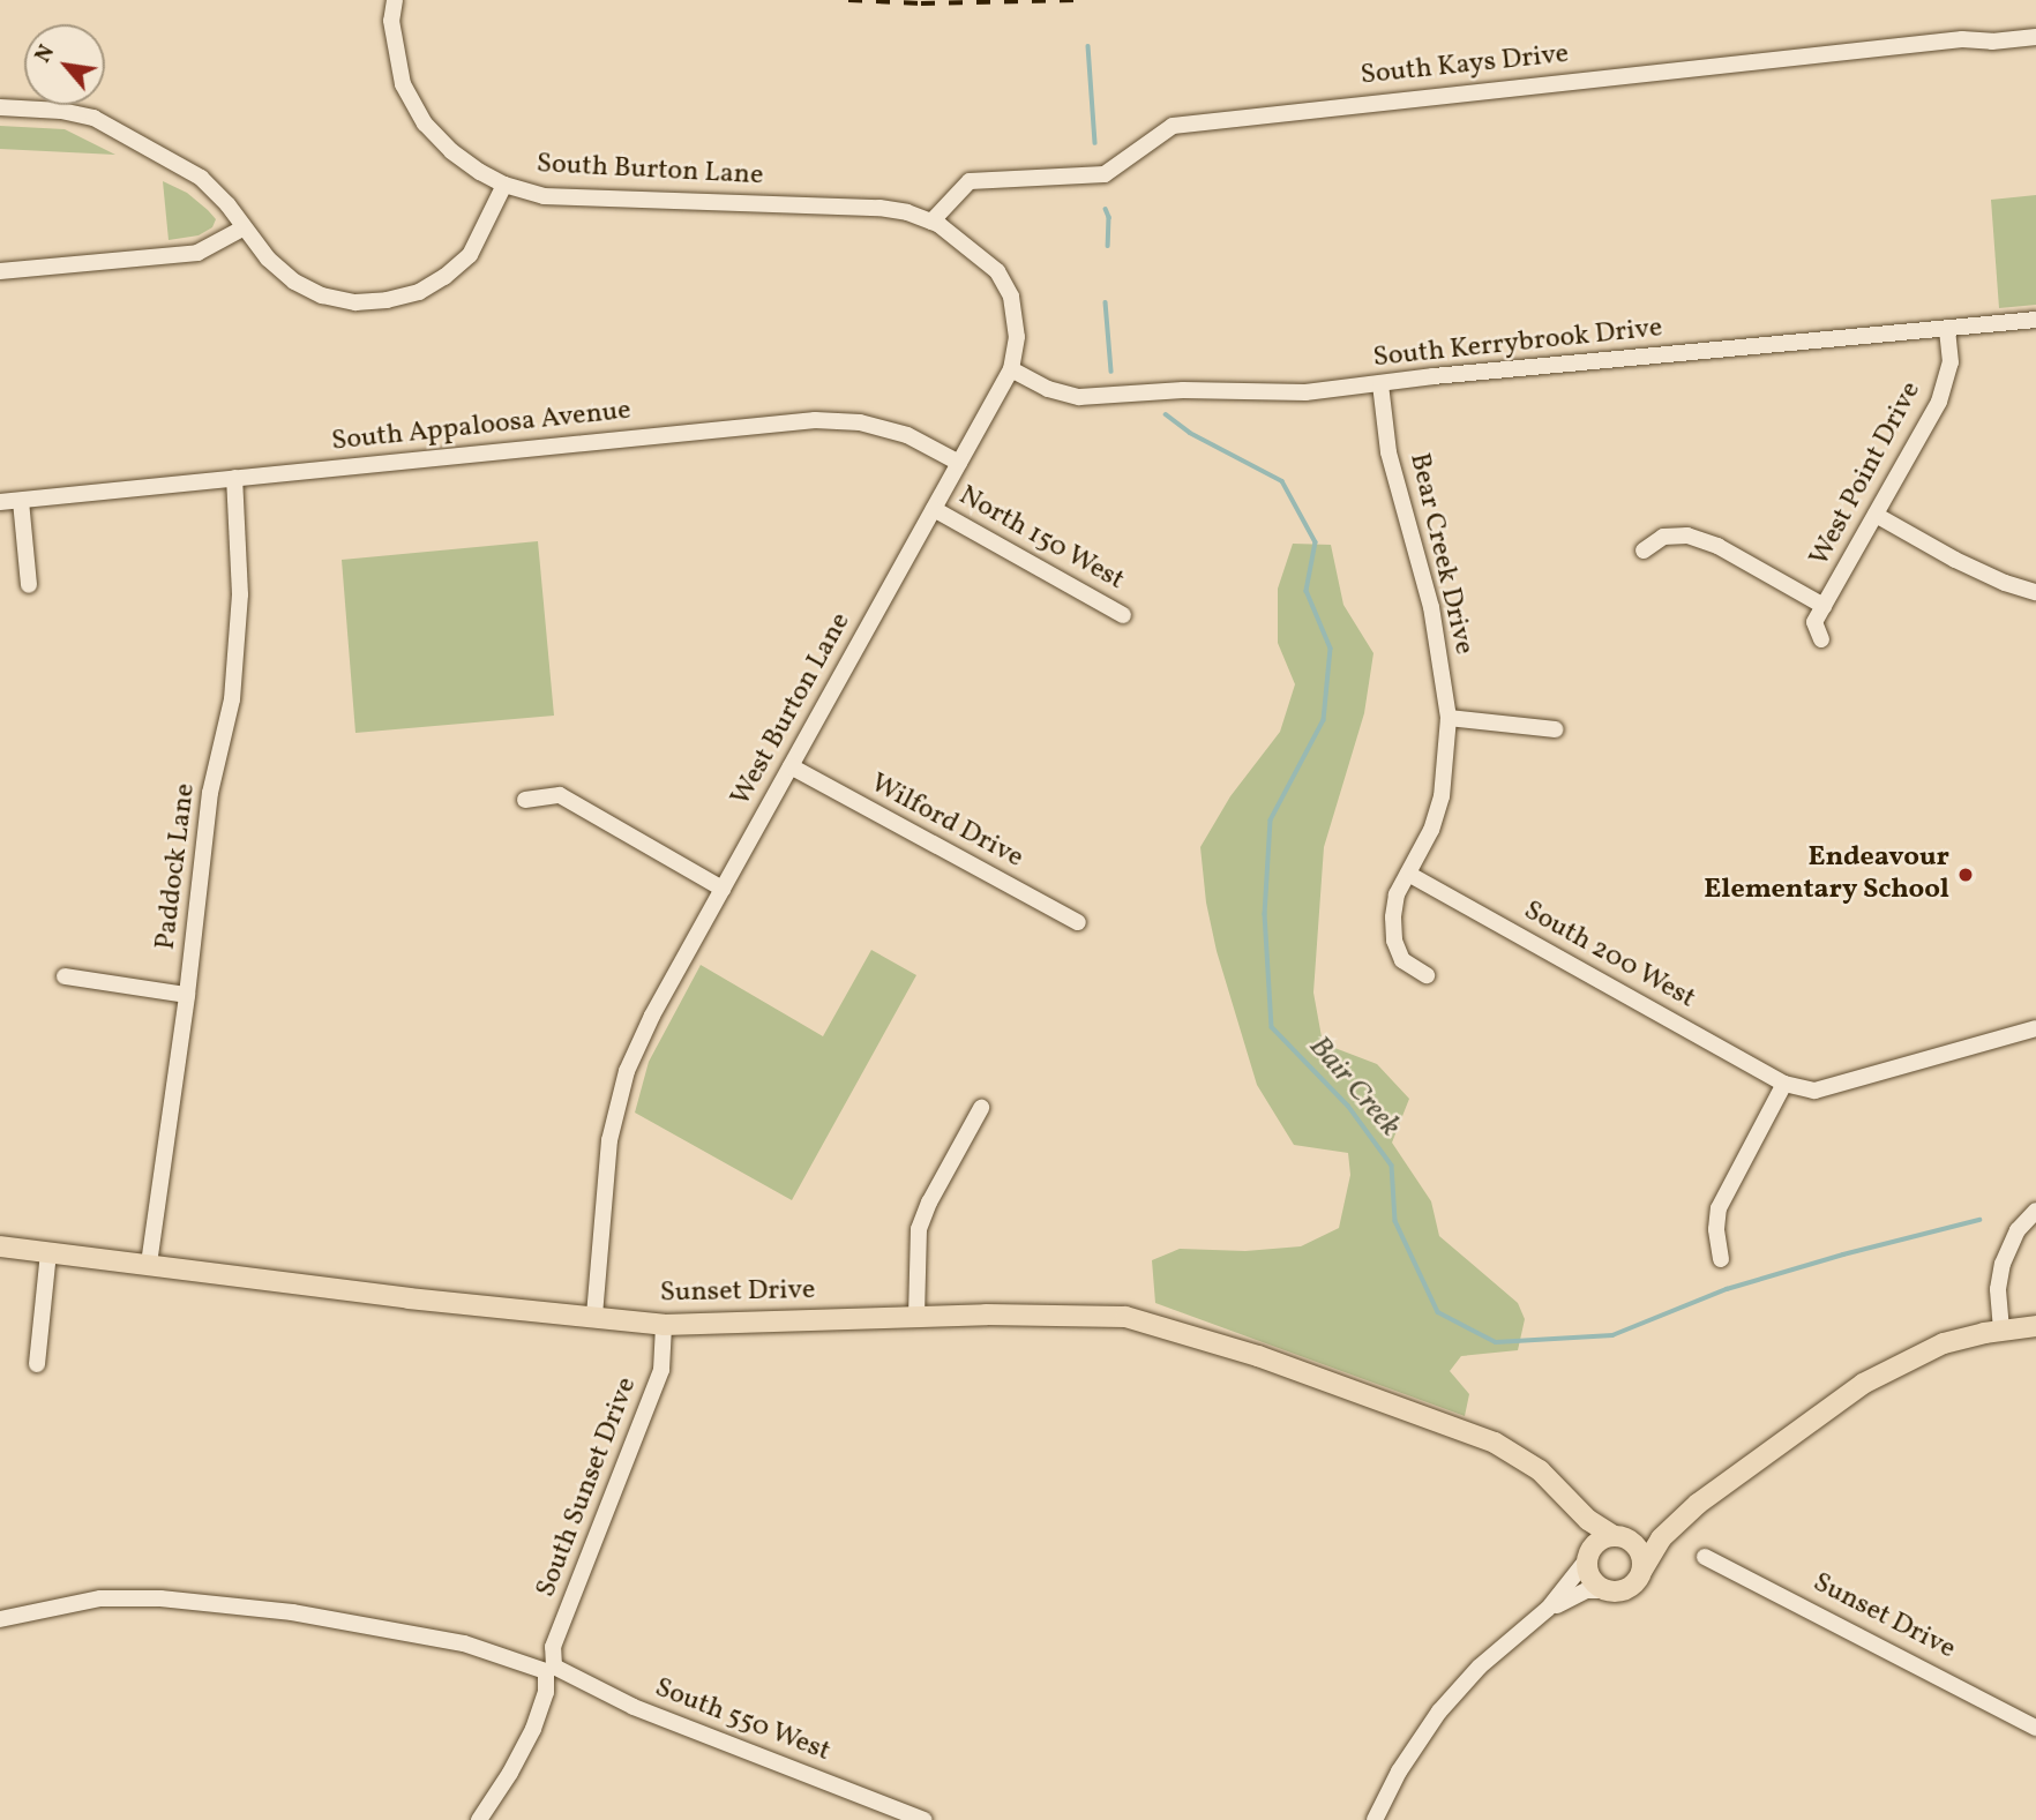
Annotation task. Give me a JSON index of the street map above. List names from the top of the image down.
{
  "streets": {
    "main road": ["Sunset Drive"],
    "street": [
      "South Kays Drive",
      "South Burton Lane",
      "South Kerrybrook Drive",
      "South Appaloosa Avenue",
      "West Point Drive",
      "North 150 West",
      "Bear Creek Drive",
      "West Burton Lane",
      "Wilford Drive",
      "Paddock Lane",
      "South 200 West",
      "South Sunset Drive",
      "South 550 West"
    ]
  },
  "crossings": [
    ["South Kays Drive", "West Burton Lane"],
    ["South Burton Lane", "West Burton Lane"],
    ["South Kerrybrook Drive", "West Point Drive"],
    ["South Kerrybrook Drive", "Bear Creek Drive"],
    ["South Kerrybrook Drive", "West Burton Lane"],
    ["South Appaloosa Avenue", "West Burton Lane"],
    ["South Appaloosa Avenue", "Paddock Lane"],
    ["North 150 West", "West Burton Lane"],
    ["Bear Creek Drive", "South 200 West"],
    ["West Burton Lane", "Wilford Drive"],
    ["West Burton Lane", "Sunset Drive"],
    ["Paddock Lane", "Sunset Drive"],
    ["Sunset Drive", "South Sunset Drive"],
    ["South Sunset Drive", "South 550 West"]
  ],
  "water": ["Bair Creek"],
  "places": ["Endeavour Elementary School"],
  "north": "top left"
}
